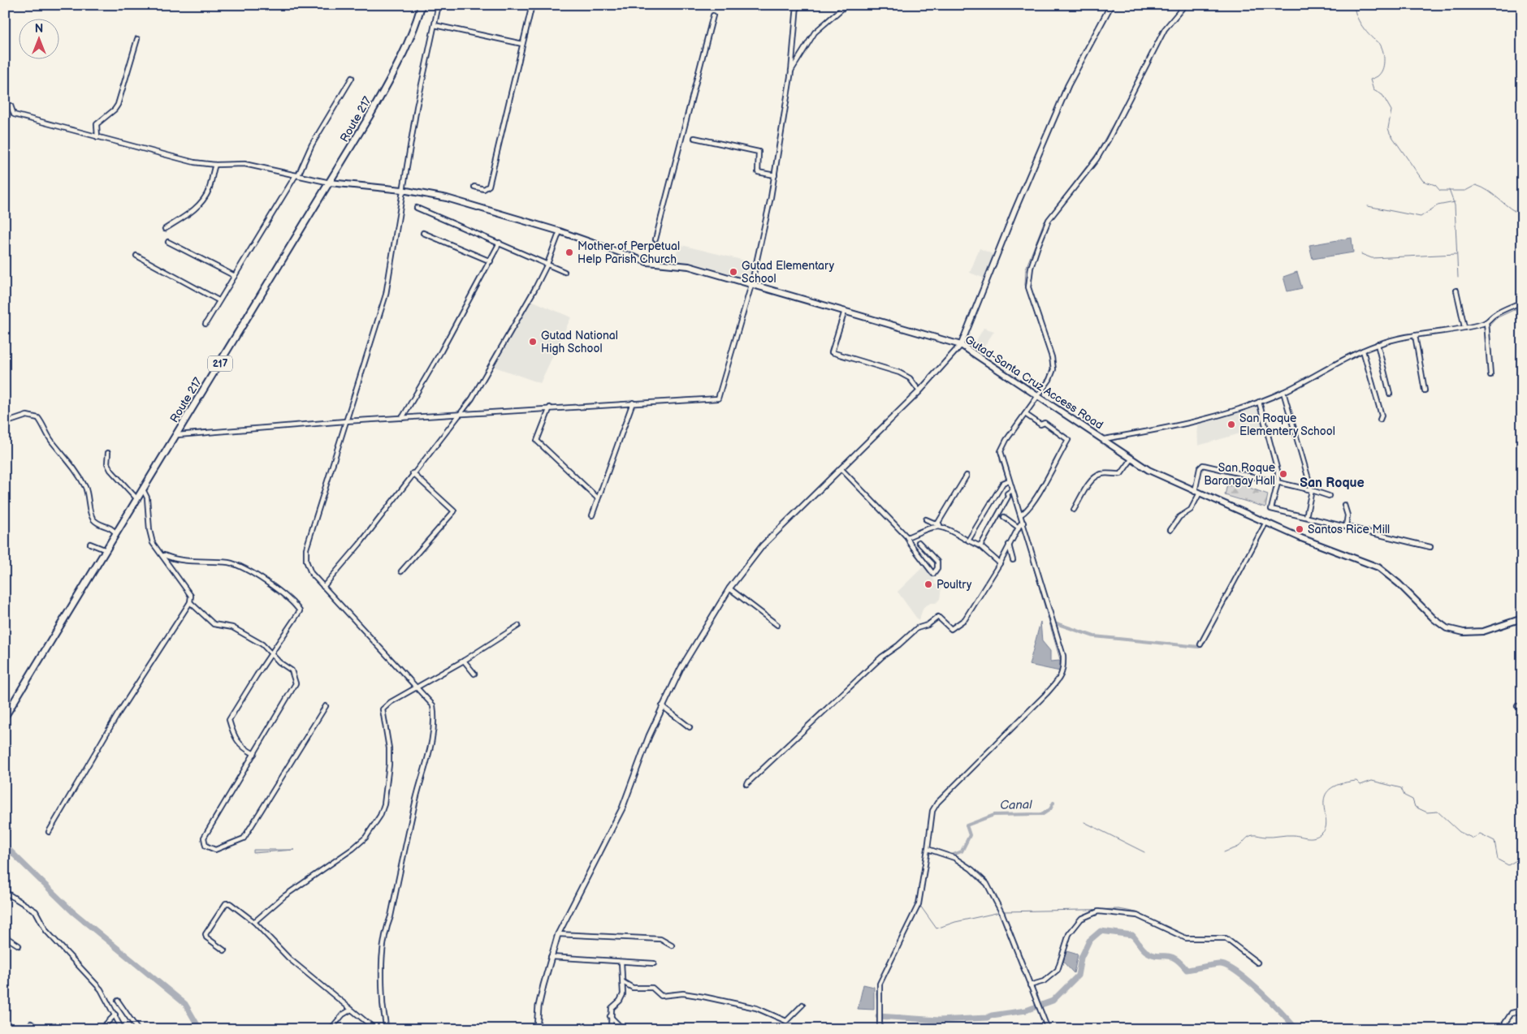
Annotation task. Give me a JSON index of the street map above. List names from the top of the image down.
{
  "streets": {
    "main road": ["Route 217", "217", "Gutad-Santa Cruz Access Road"]
  },
  "crossings": [
    ["Route 217", "Gutad-Santa Cruz Access Road"]
  ],
  "districts": ["San Roque"],
  "water": ["Canal"],
  "places": [
    "Mother of Perpetual Help Parish Church",
    "Gutad Elementary School",
    "Gutad National High School",
    "San Roque Elementery School",
    "San Roque Barangay Hall",
    "Santos Rice Mill",
    "Poultry"
  ],
  "north": "top"
}
